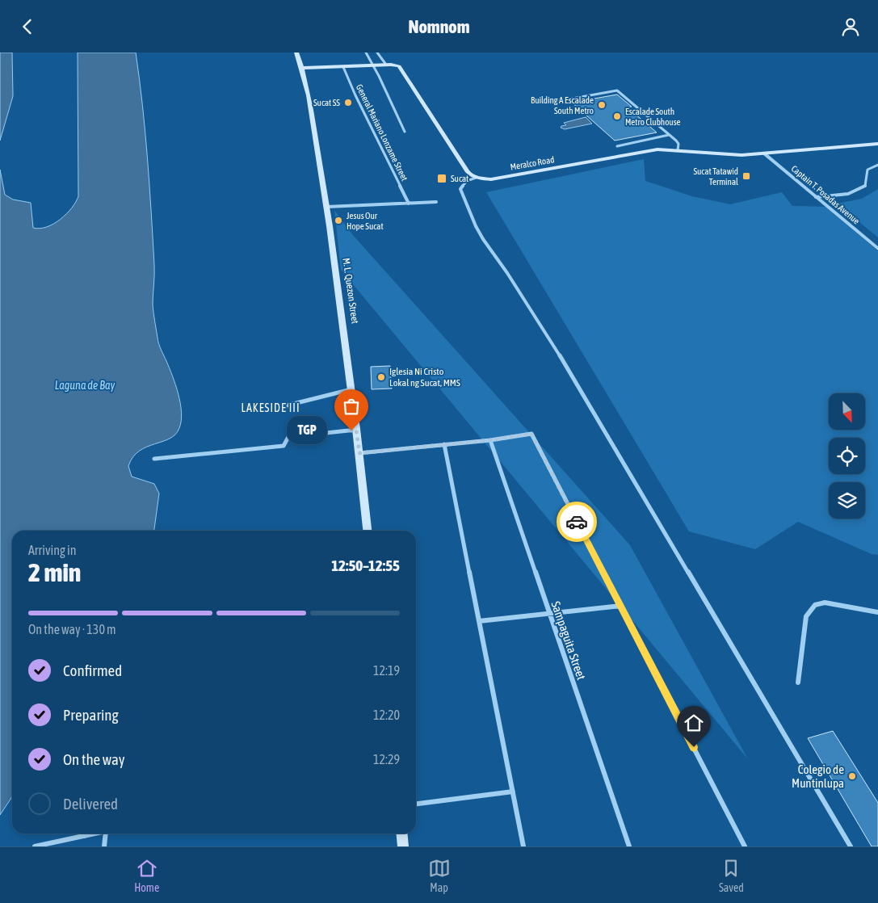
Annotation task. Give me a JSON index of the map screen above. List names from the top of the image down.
{
  "streets": {
    "main road": ["Meralco Road", "M. L. Quezon Street"],
    "street": ["General Mariano Lonzame Street", "Captain T. Posadas Avenue", "Sampaguita Street"]
  },
  "crossings": [
    ["Meralco Road", "Captain T. Posadas Avenue"]
  ],
  "districts": ["LAKESIDE III"],
  "water": ["Laguna de Bay"],
  "places": {
    "other": [
      "Sucat SS",
      "Building A Escalade South Metro",
      "Escalade South Metro Clubhouse",
      "Jesus Our Hope Sucat",
      "Iglesia Ni Cristo Lokal ng Sucat, MMS",
      "TGP",
      "Colegio de Muntinlupa"
    ],
    "transit": ["Sucat Tatawid Terminal", "Sucat"]
  },
  "north": "bottom right",
  "page": {
    "header": "Nomnom",
    "bubble": "TGP",
    "heading": ["2 min", "Arriving in", "12:50–12:55"],
    "bar": "On the way · 130 m",
    "list": [
      ["Confirmed", "12:19"],
      ["Preparing", "12:20"],
      ["On the way", "12:29"],
      "Delivered"
    ],
    "tabs": ["Home", "Map", "Saved"]
  }
}
